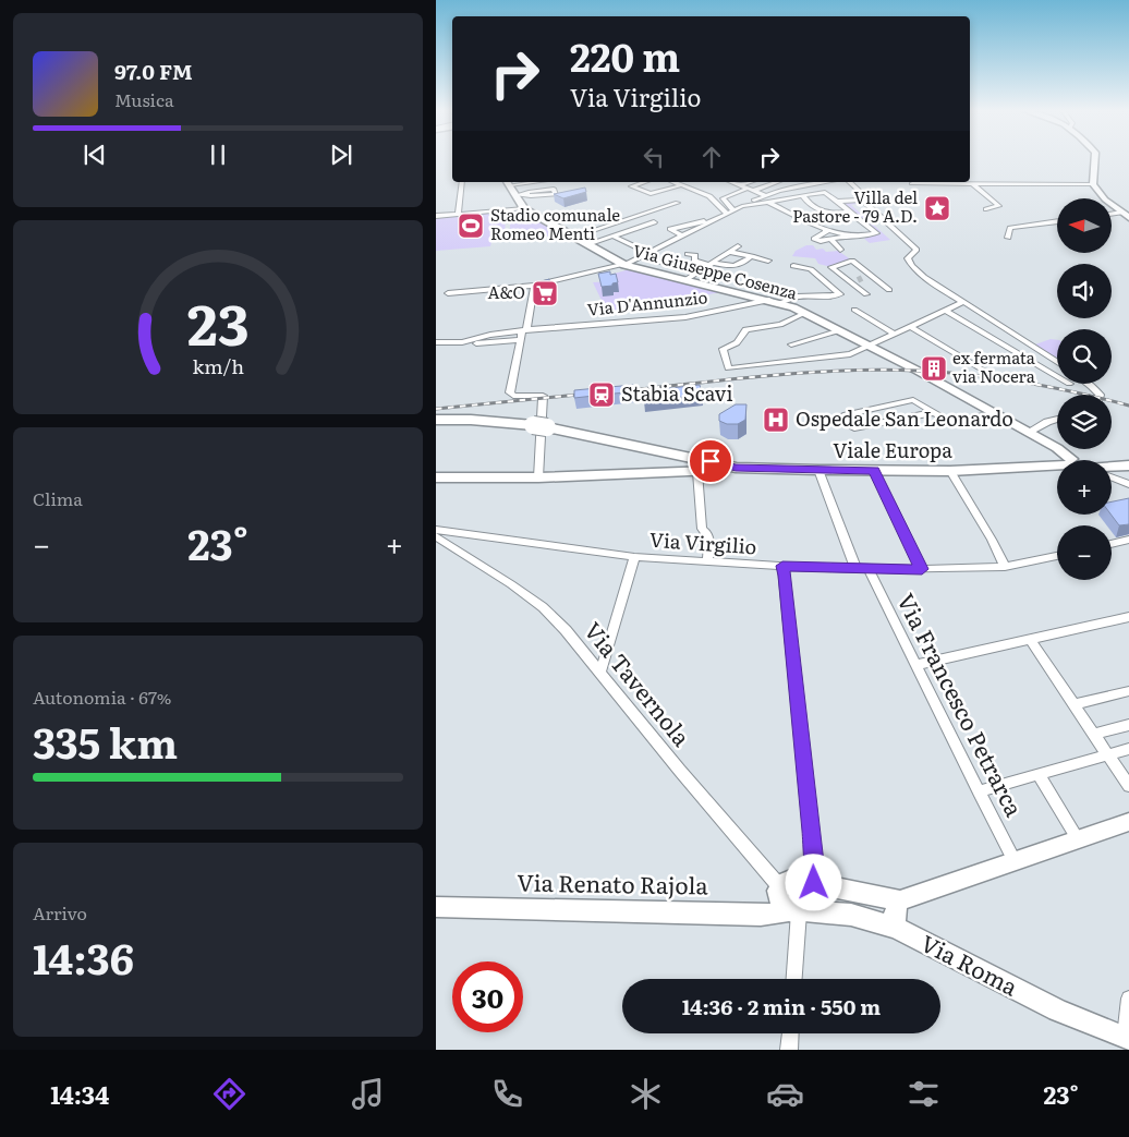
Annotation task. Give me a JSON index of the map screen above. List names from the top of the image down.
{
  "streets": {
    "main road": [
      "Via Giuseppe Cosenza",
      "Viale Europa",
      "Via Renato Rajola",
      "Via Roma"
    ],
    "street": [
      "Via D'Annunzio",
      "Via Virgilio",
      "Via Tavernola",
      "Via Francesco Petrarca"
    ]
  },
  "crossings": [
    ["Via Giuseppe Cosenza", "Via D'Annunzio"],
    ["Via Virgilio", "Via Francesco Petrarca"],
    ["Via Tavernola", "Via Renato Rajola"],
    ["Via Tavernola", "Via Roma"],
    ["Via Renato Rajola", "Via Roma"]
  ],
  "places": {
    "place": ["Villa del Pastore - 79 A.D."],
    "sports": ["Stadio comunale Romeo Menti"],
    "supermarket": ["A&O"],
    "building": ["ex fermata via Nocera"],
    "station": ["Stabia Scavi"],
    "hospital": ["Ospedale San Leonardo"]
  },
  "north": "left",
  "page": {
    "turn": ["220 m", "Via Virgilio"],
    "song": ["97.0 FM", "Musica"],
    "map_buttons": ["+", "−"],
    "tile": [
      "Clima",
      ["Autonomia · 67%", "335 km"],
      ["Arrivo", "14:36"]
    ],
    "heat": ["−", "23°", "+"],
    "limit": "30",
    "trip": "14:36 · 2 min · 550 m",
    "tabs": ["14:34", "23°"],
    "gauge": ["23", "km/h"]
  }
}
